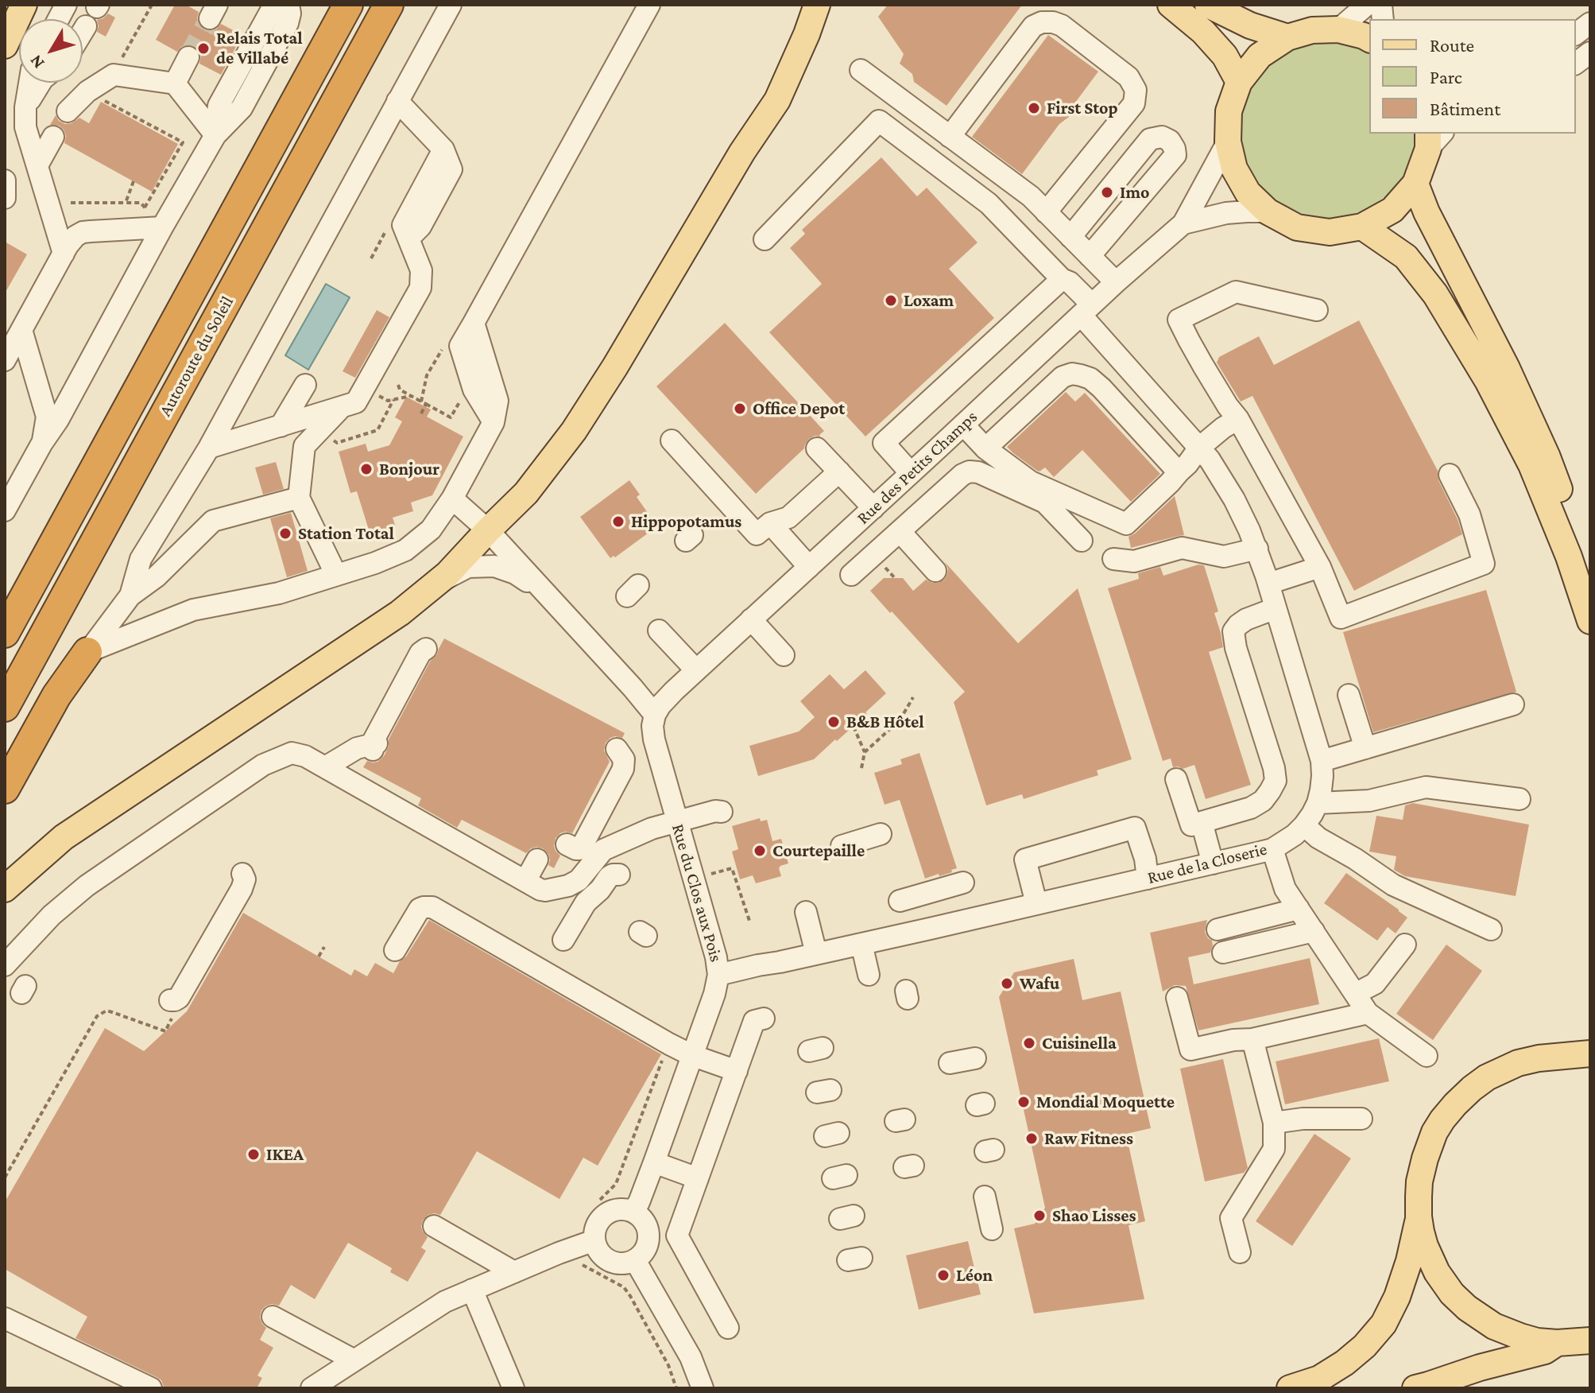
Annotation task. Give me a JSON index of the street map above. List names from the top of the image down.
{
  "streets": {
    "highway": ["Autoroute du Soleil"],
    "street": ["Rue des Petits Champs", "Rue de la Closerie", "Rue du Clos aux Pois"]
  },
  "crossings": [
    ["Rue des Petits Champs", "Rue de la Closerie"],
    ["Rue des Petits Champs", "Rue du Clos aux Pois"],
    ["Rue de la Closerie", "Rue du Clos aux Pois"]
  ],
  "places": [
    "Relais Total de Villabé",
    "First Stop",
    "Imo",
    "Loxam",
    "Office Depot",
    "Bonjour",
    "Hippopotamus",
    "Station Total",
    "B&B Hôtel",
    "Courtepaille",
    "Wafu",
    "Cuisinella",
    "Mondial Moquette",
    "Raw Fitness",
    "IKEA",
    "Shao Lisses",
    "Léon"
  ],
  "legend": ["Route", "Parc", "Bâtiment"],
  "north": "bottom left"
}
